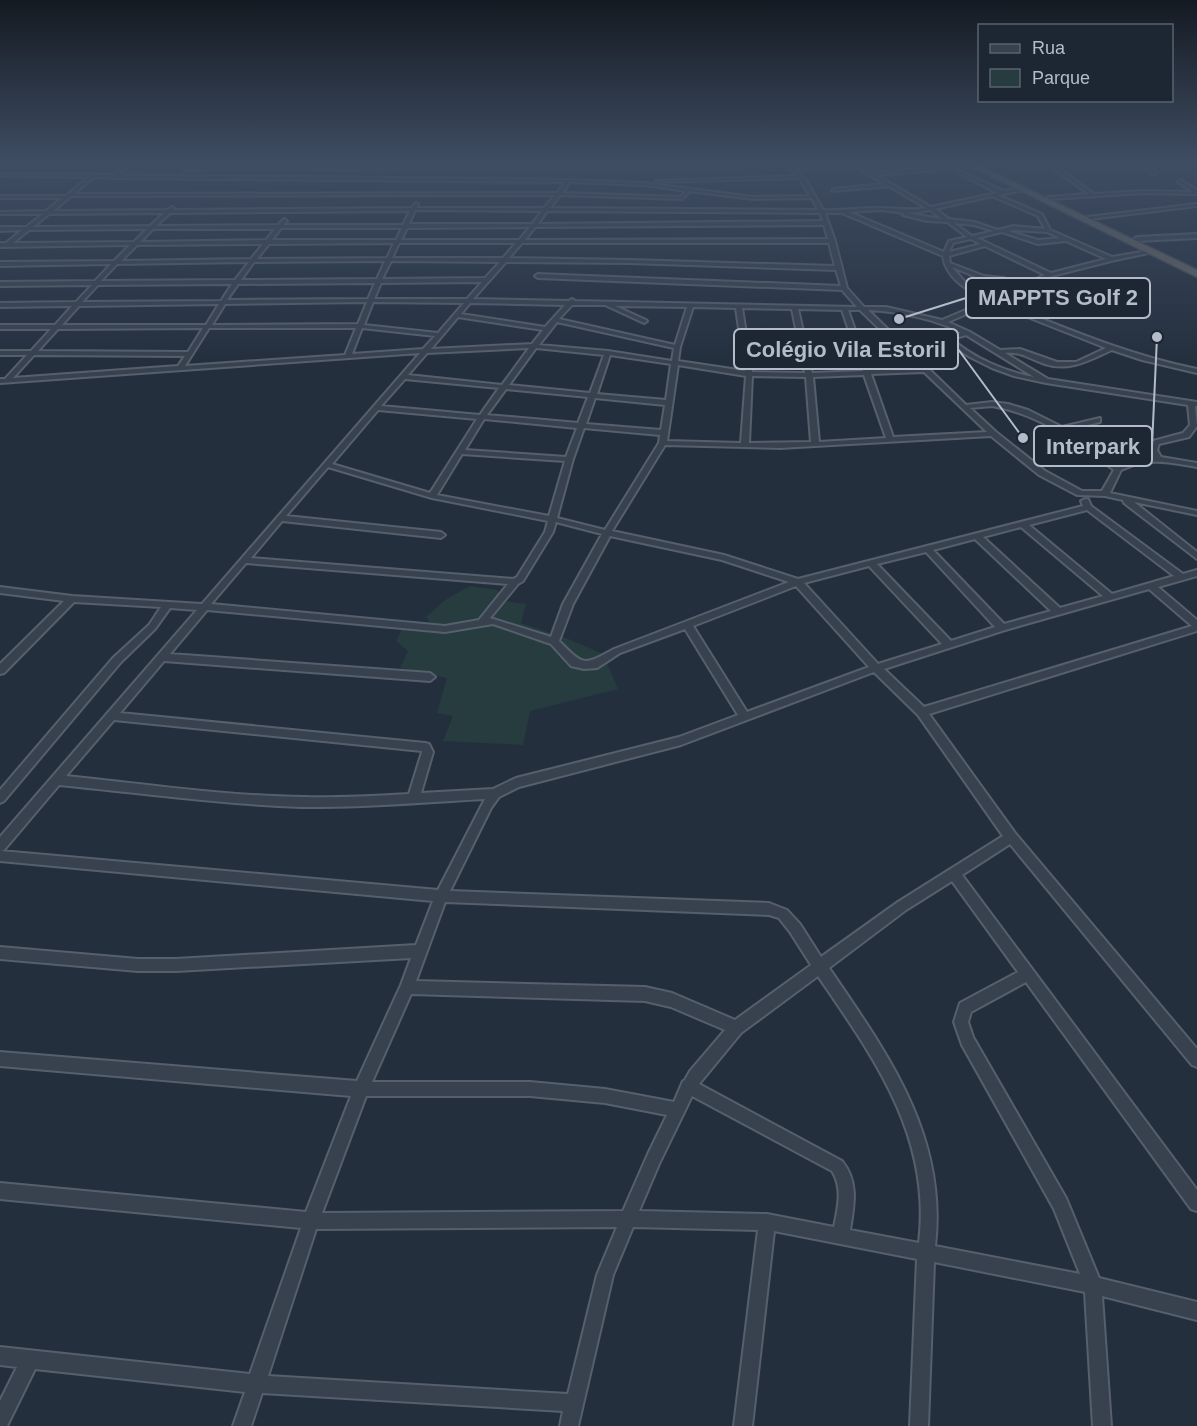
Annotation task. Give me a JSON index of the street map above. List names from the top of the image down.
{
  "places": ["MAPPTS Golf 2", "Interpark", "Colégio Vila Estoril"],
  "legend": ["Rua", "Parque"]
}
